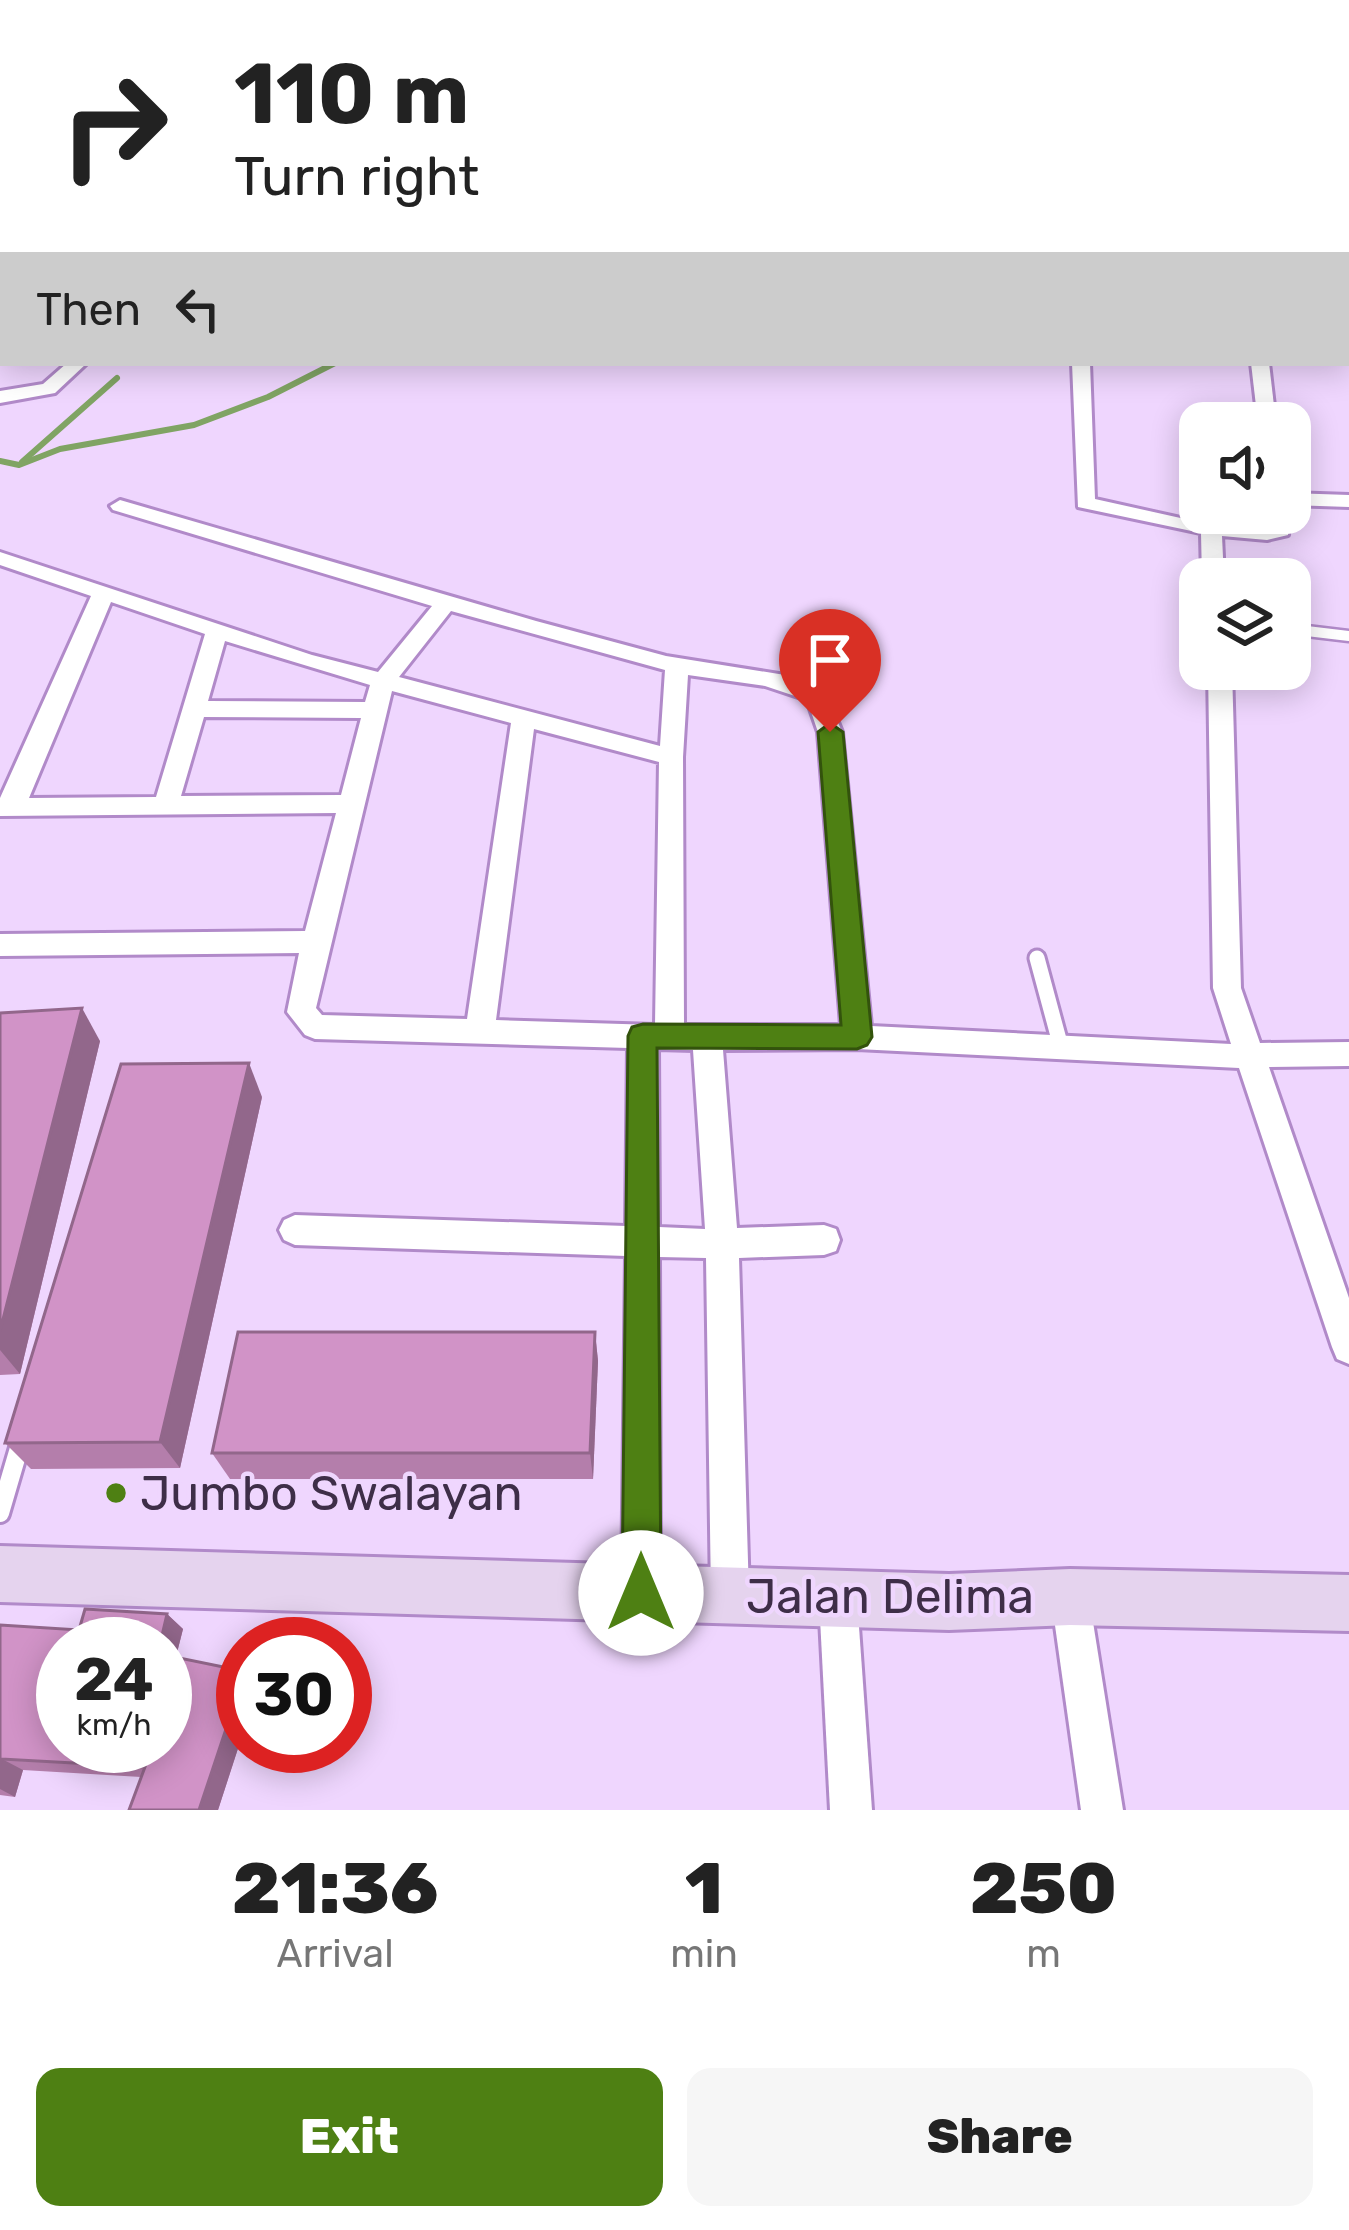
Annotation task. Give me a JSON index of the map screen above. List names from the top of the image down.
{
  "streets": {
    "main road": ["Jalan Delima"]
  },
  "places": ["Jumbo Swalayan"],
  "page": {
    "turn": ["110 m", "Turn right"],
    "then": "Then",
    "speed": "24 km/h",
    "limit": "30",
    "eta": [
      "21:36",
      "Arrival",
      "1",
      "min",
      "250",
      "m"
    ],
    "buttons": ["Exit", "Share"]
  }
}
